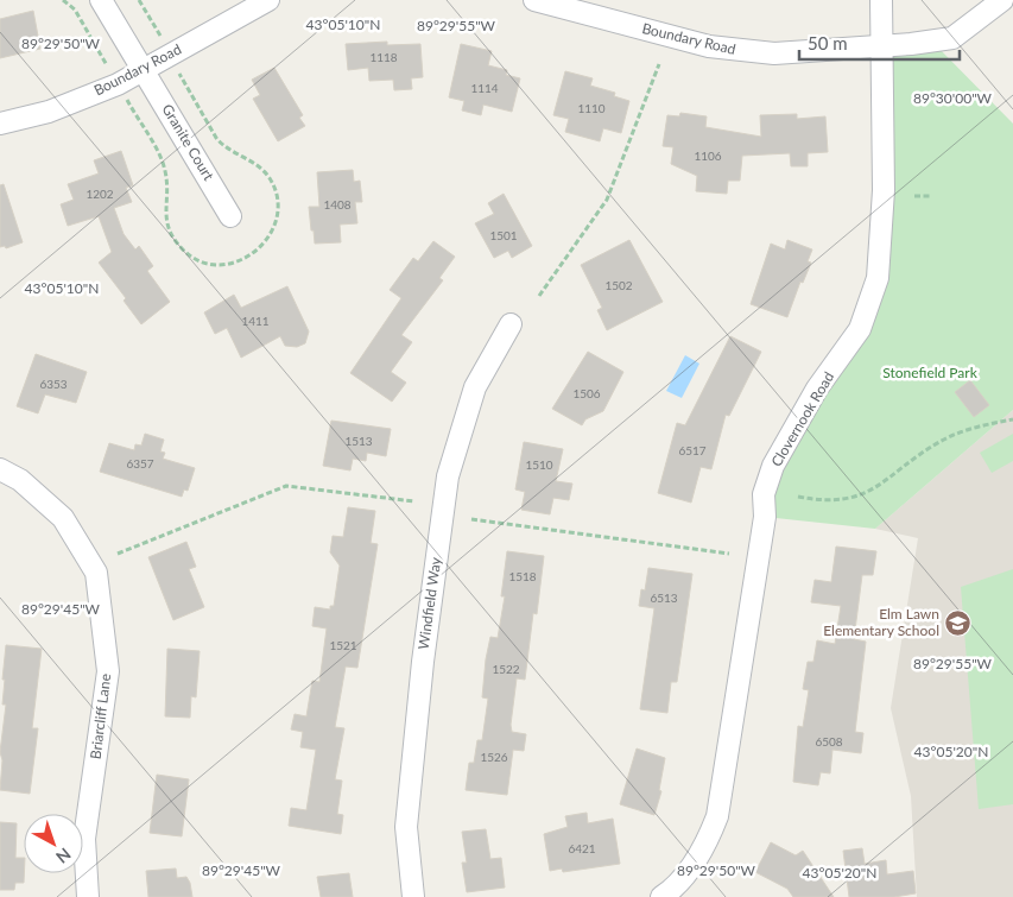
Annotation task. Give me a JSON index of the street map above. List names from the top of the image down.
{
  "streets": {
    "street": [
      "Boundary Road",
      "Granite Court",
      "Clovernook Road",
      "Windfield Way",
      "Briarcliff Lane"
    ]
  },
  "crossings": [
    ["Boundary Road", "Granite Court"],
    ["Boundary Road", "Clovernook Road"]
  ],
  "parks": ["Stonefield Park"],
  "places": {
    "school or university": ["Elm Lawn Elementary School"]
  },
  "house_numbers": [
    "1118",
    "1114",
    "1110",
    "1106",
    "1202",
    "1408",
    "1501",
    "1502",
    "1411",
    "6353",
    "1506",
    "1513",
    "6517",
    "6357",
    "1510",
    "1518",
    "6513",
    "1521",
    "1522",
    "6508",
    "1526",
    "6421"
  ],
  "scale_bar": "50 m",
  "north": "bottom right",
  "coordinates": [
    "43°05'10\"N",
    "89°29'55\"W",
    "89°29'50\"W",
    "89°30'00\"W",
    "89°29'45\"W",
    "43°05'20\"N"
  ]
}
